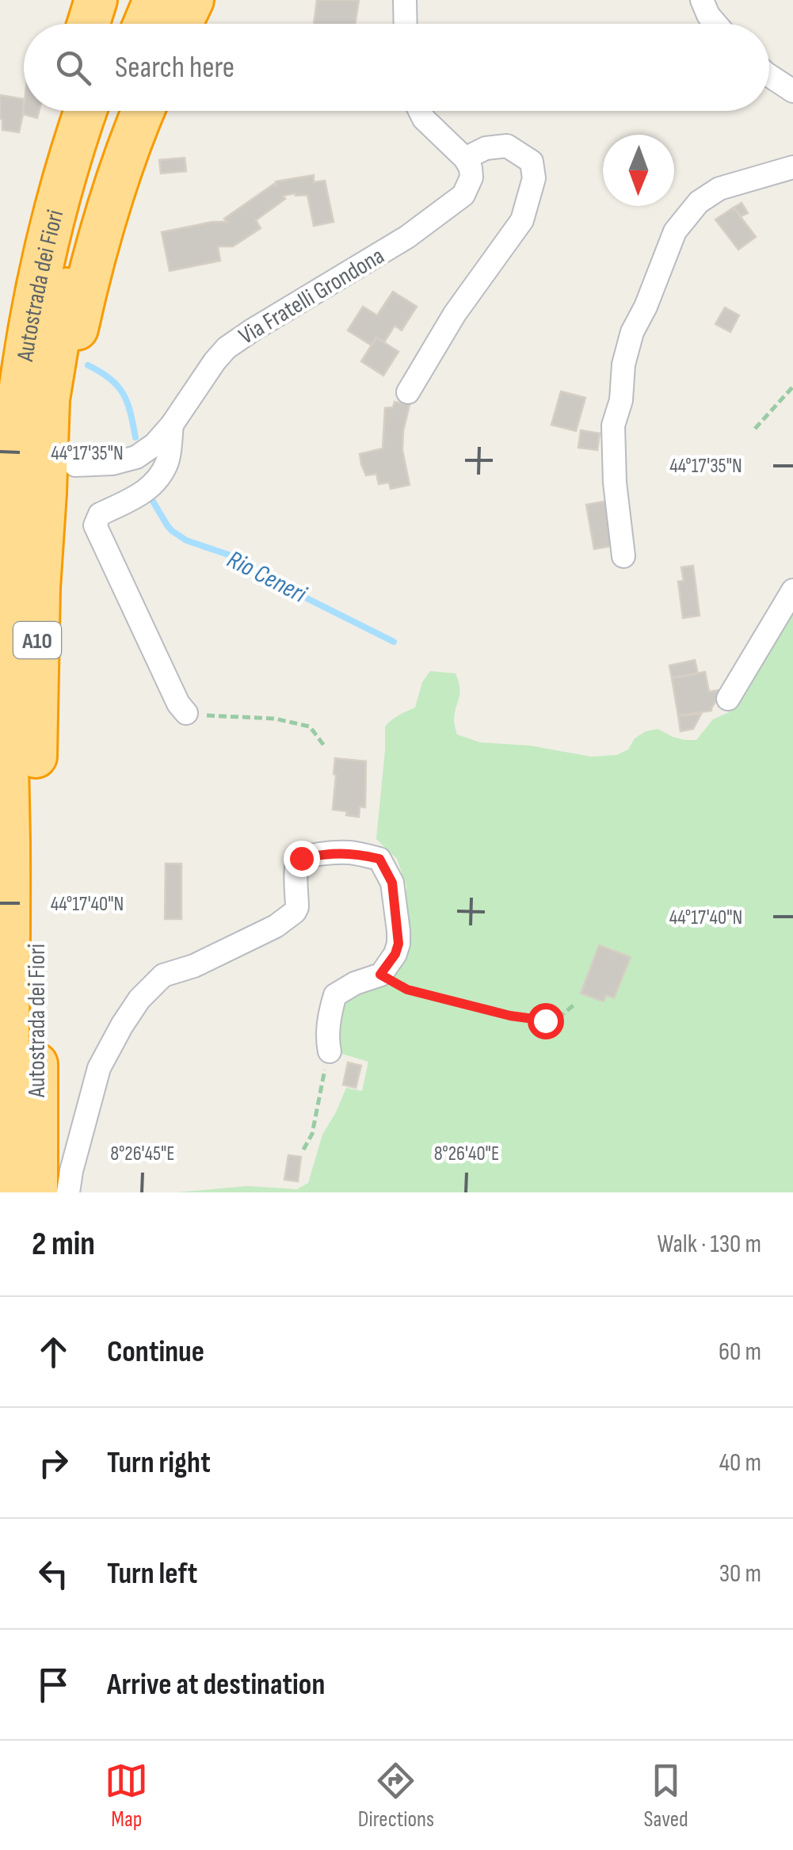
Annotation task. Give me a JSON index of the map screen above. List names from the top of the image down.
{
  "streets": {
    "highway": ["Autostrada dei Fiori", "A10"],
    "street": ["Via Fratelli Grondona"]
  },
  "crossings": [
    ["Autostrada dei Fiori", "A10"]
  ],
  "water": ["Rio Ceneri"],
  "north": "bottom",
  "page": {
    "search": "Search here",
    "heading": ["2 min", "Walk · 130 m"],
    "list": [
      ["Continue", "60 m"],
      ["Turn right", "40 m"],
      ["Turn left", "30 m"],
      "Arrive at destination"
    ],
    "nav": ["Map", "Directions", "Saved"]
  },
  "coordinates": [
    "44°17'35\"N",
    "44°17'40\"N",
    "8°26'45\"E",
    "8°26'40\"E"
  ]
}
